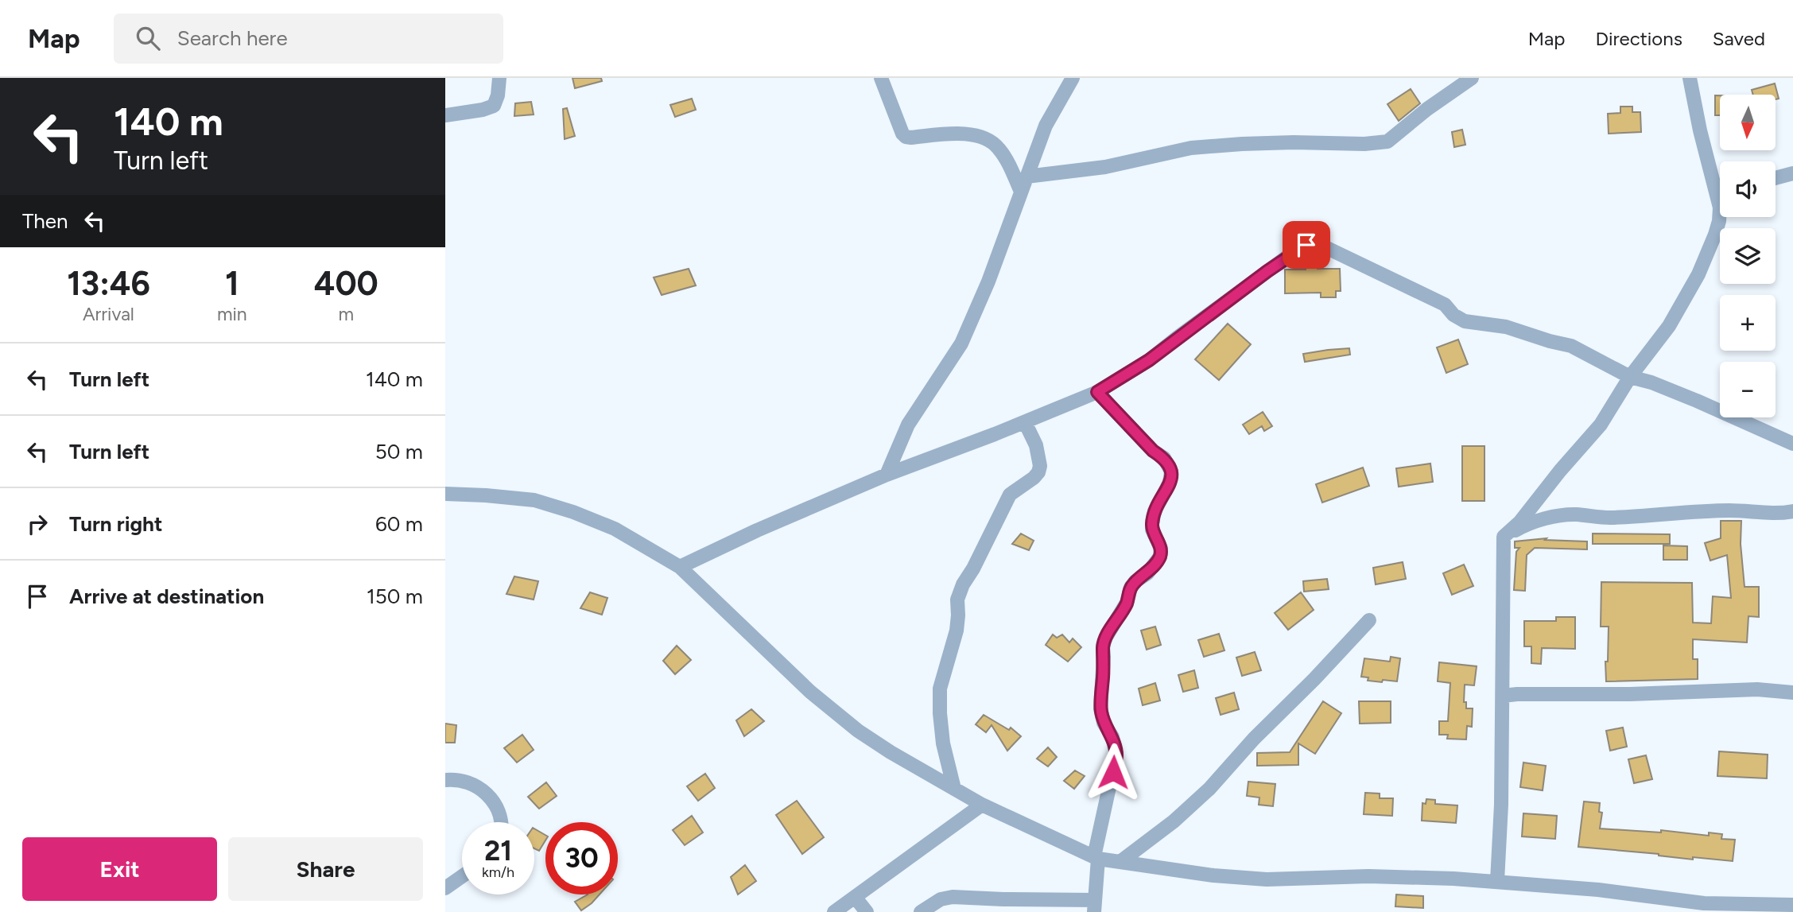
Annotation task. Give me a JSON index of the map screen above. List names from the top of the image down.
{
  "north": "bottom",
  "page": {
    "header": "Map",
    "search": "Search here",
    "nav": ["Map", "Directions", "Saved"],
    "turn": ["140 m", "Turn left"],
    "map_buttons": ["+", "−"],
    "then": "Then",
    "eta": [
      "13:46",
      "Arrival",
      "1",
      "min",
      "400",
      "m"
    ],
    "list": [
      {
        "name": "Turn left",
        "value": "140 m"
      },
      {
        "name": "Turn left",
        "value": "50 m"
      },
      {
        "name": "Turn right",
        "value": "60 m"
      },
      {
        "name": "Arrive at destination",
        "value": "150 m"
      }
    ],
    "speed": "21 km/h",
    "limit": "30",
    "buttons": ["Exit", "Share"]
  }
}
